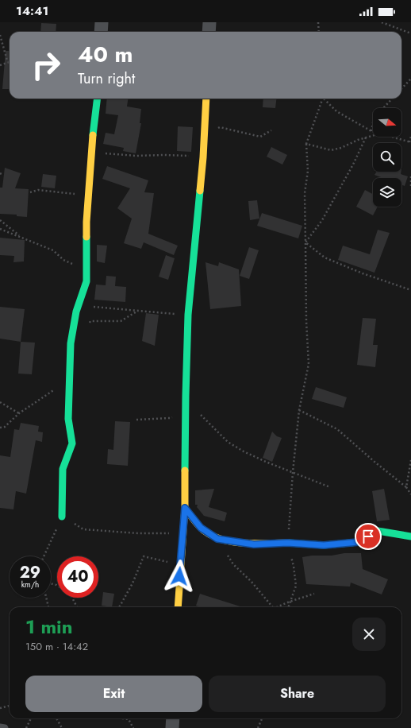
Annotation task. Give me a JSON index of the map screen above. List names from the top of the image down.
{
  "north": "right",
  "page": {
    "status": "14:41",
    "turn": ["40 m", "Turn right"],
    "speed": "29 km/h",
    "limit": "40",
    "heading": ["1 min", "150 m · 14:42"],
    "buttons": ["Exit", "Share"]
  }
}
